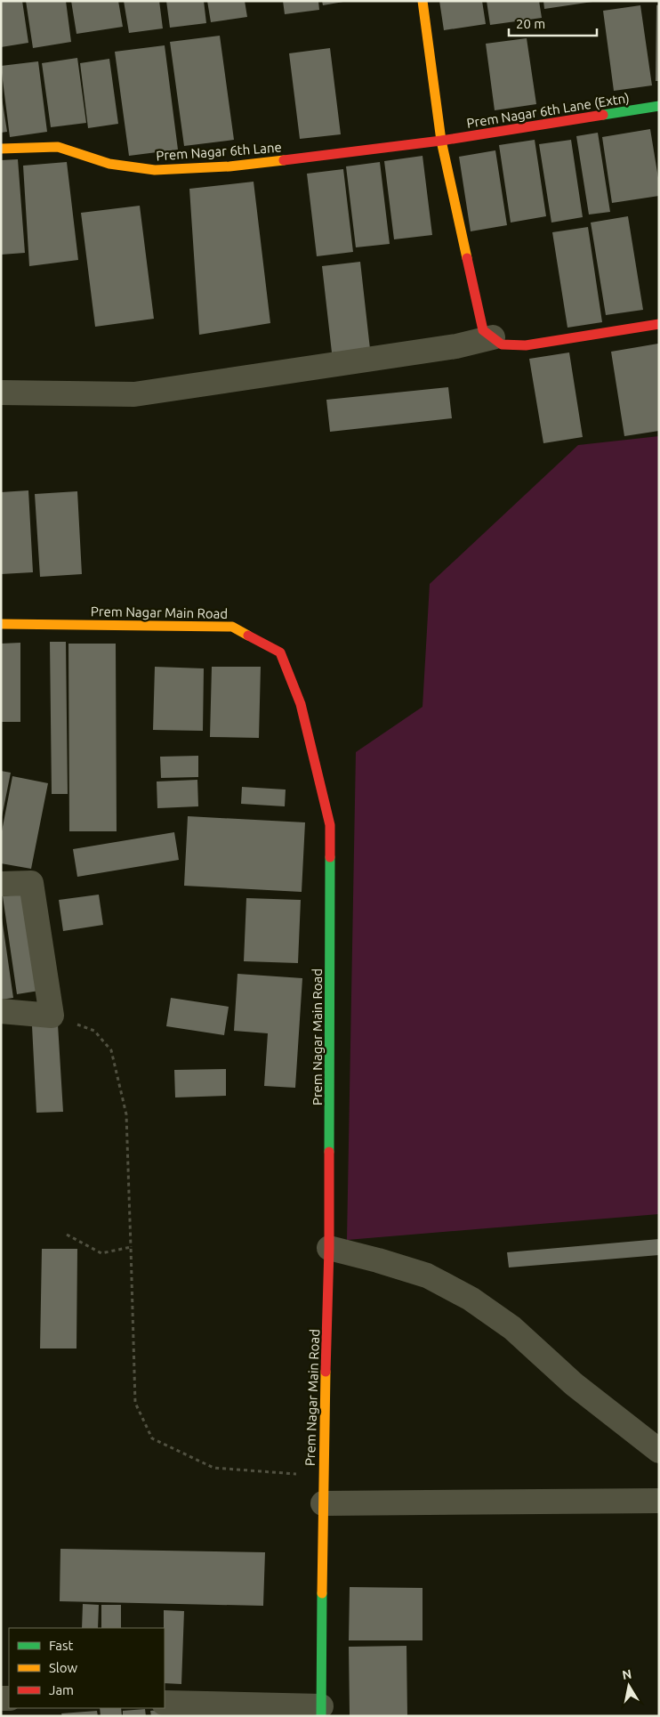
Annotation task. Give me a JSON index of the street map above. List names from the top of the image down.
{
  "streets": {
    "street": ["Prem Nagar 6th Lane (Extn)", "Prem Nagar 6th Lane", "Prem Nagar Main Road"]
  },
  "crossings": [
    ["Prem Nagar 6th Lane (Extn)", "Prem Nagar 6th Lane"]
  ],
  "legend": ["Fast", "Slow", "Jam"],
  "scale_bar": "20 m",
  "north": "top"
}
